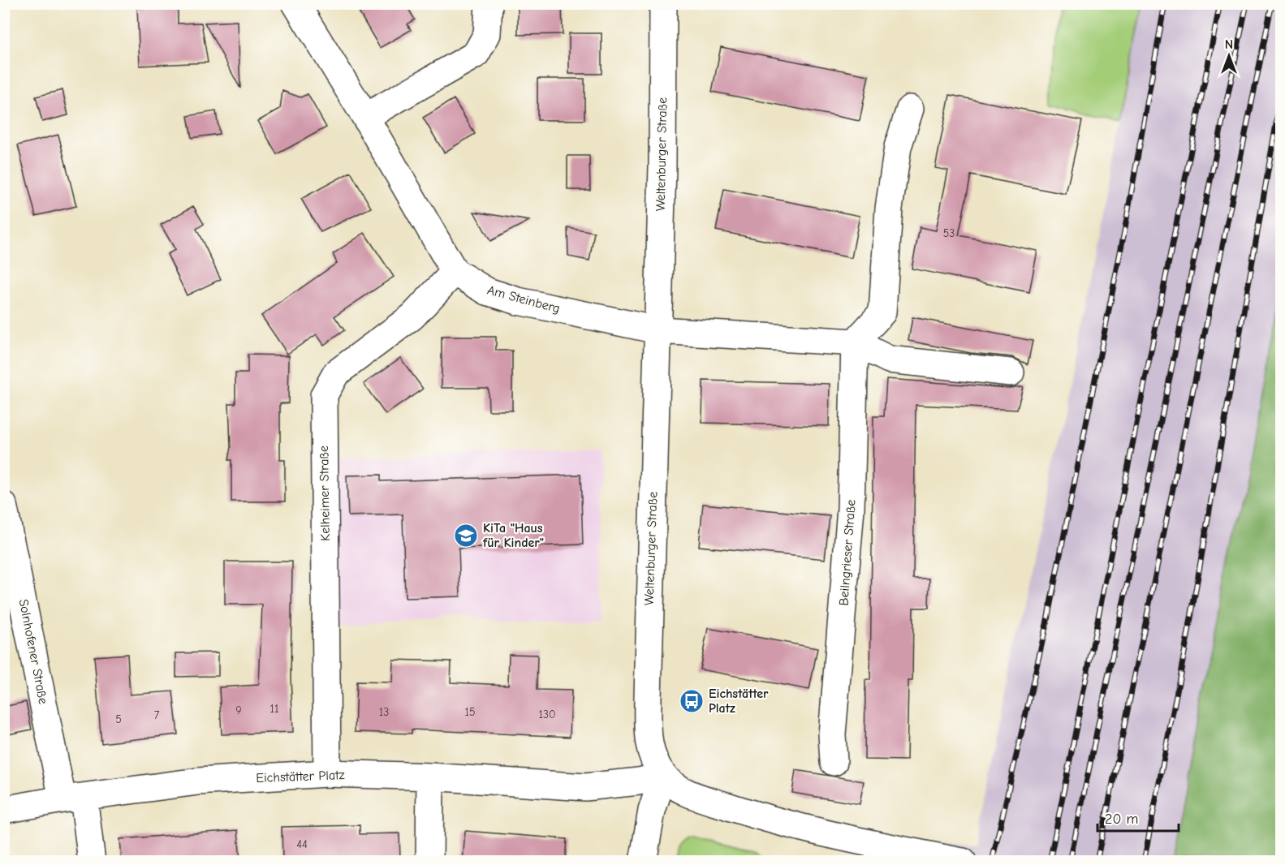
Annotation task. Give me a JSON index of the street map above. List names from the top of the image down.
{
  "streets": {
    "street": [
      "Weltenburger Straße",
      "Am Steinberg",
      "Kelheimer Straße",
      "Beilngrieser Straße",
      "Solnhofener Straße",
      "Eichstätter Platz"
    ]
  },
  "crossings": [
    ["Weltenburger Straße", "Am Steinberg"],
    ["Weltenburger Straße", "Eichstätter Platz"],
    ["Am Steinberg", "Kelheimer Straße"],
    ["Kelheimer Straße", "Eichstätter Platz"],
    ["Solnhofener Straße", "Eichstätter Platz"]
  ],
  "places": {
    "school or university": ["KiTa \"Haus für Kinder\""],
    "bus stop": ["Eichstätter Platz"]
  },
  "house_numbers": [
    "53",
    "11",
    "9",
    "13",
    "15",
    "130",
    "7",
    "5",
    "44"
  ],
  "scale_bar": "20 m",
  "north": "top"
}
